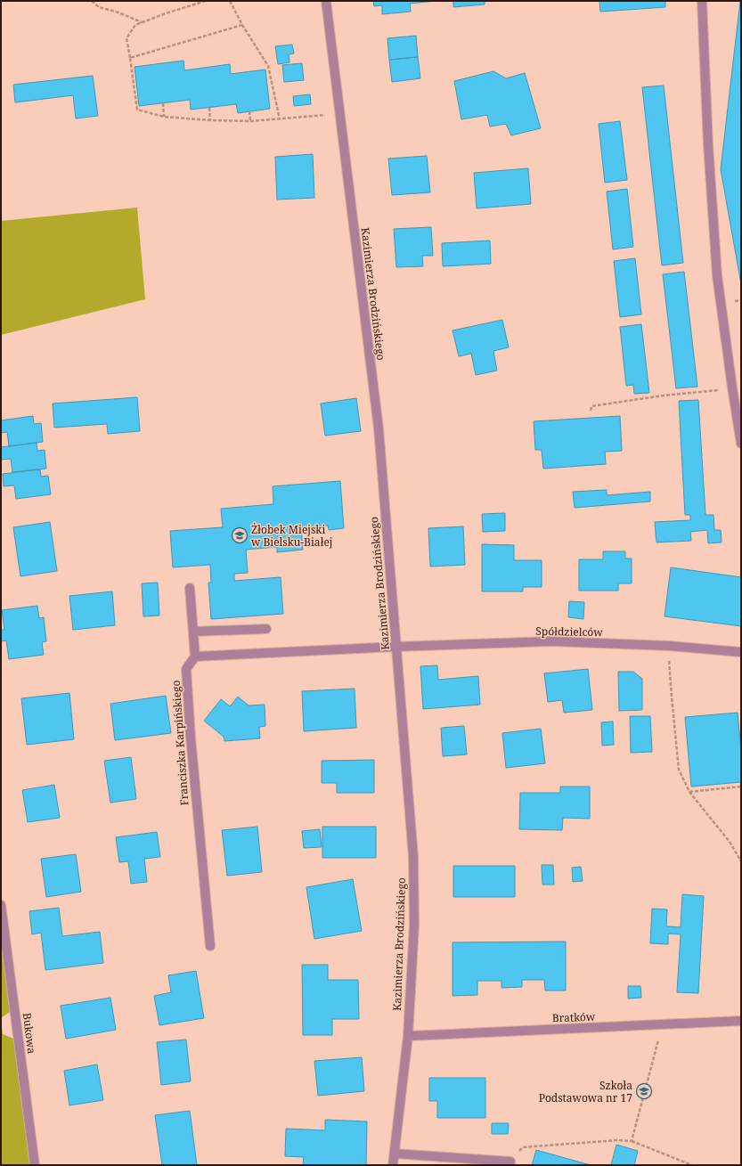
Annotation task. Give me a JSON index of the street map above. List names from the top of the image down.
{
  "streets": {
    "street": [
      "Kazimierza Brodzińskiego",
      "Spółdzielców",
      "Franciszka Karpińskiego",
      "Bratków",
      "Bukowa"
    ]
  },
  "crossings": [
    ["Kazimierza Brodzińskiego", "Spółdzielców"],
    ["Kazimierza Brodzińskiego", "Bratków"]
  ],
  "places": {
    "school or university": ["Żłobek Miejski w Bielsku-Białej", "Szkoła Podstawowa nr 17"]
  }
}
